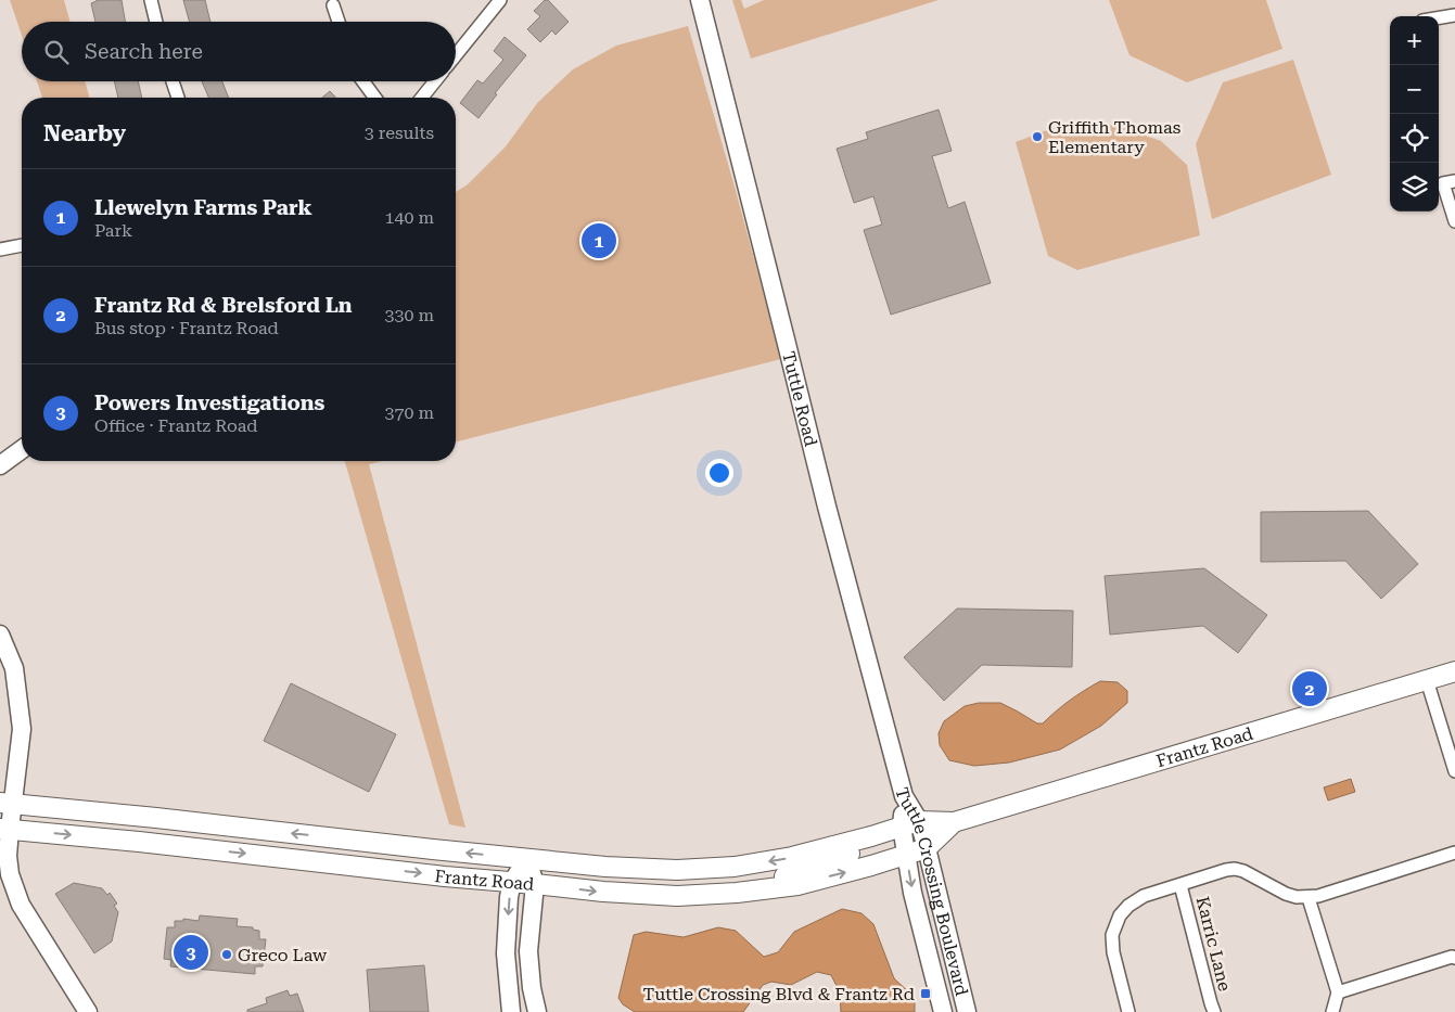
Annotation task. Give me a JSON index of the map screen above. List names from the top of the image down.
{
  "streets": {
    "main road": ["Tuttle Road", "Frantz Road", "Tuttle Crossing Boulevard"],
    "street": ["Karric Lane"]
  },
  "crossings": [
    ["Tuttle Road", "Tuttle Crossing Boulevard"],
    ["Frantz Road", "Tuttle Crossing Boulevard"]
  ],
  "places": {
    "other": ["Griffith Thomas Elementary", "Greco Law"],
    "transit": ["Tuttle Crossing Blvd & Frantz Rd"]
  },
  "page": {
    "map_buttons": ["+", "−"],
    "search": "Search here",
    "heading": ["Nearby", "3 results"],
    "list": [
      {
        "mark": "1",
        "name": "Llewelyn Farms Park",
        "note": "Park",
        "value": "140 m"
      },
      {
        "mark": "2",
        "name": "Frantz Rd & Brelsford Ln",
        "note": "Bus stop · Frantz Road",
        "value": "330 m"
      },
      {
        "mark": "3",
        "name": "Powers Investigations",
        "note": "Office · Frantz Road",
        "value": "370 m"
      }
    ],
    "pins": ["1", "2", "3"]
  }
}
